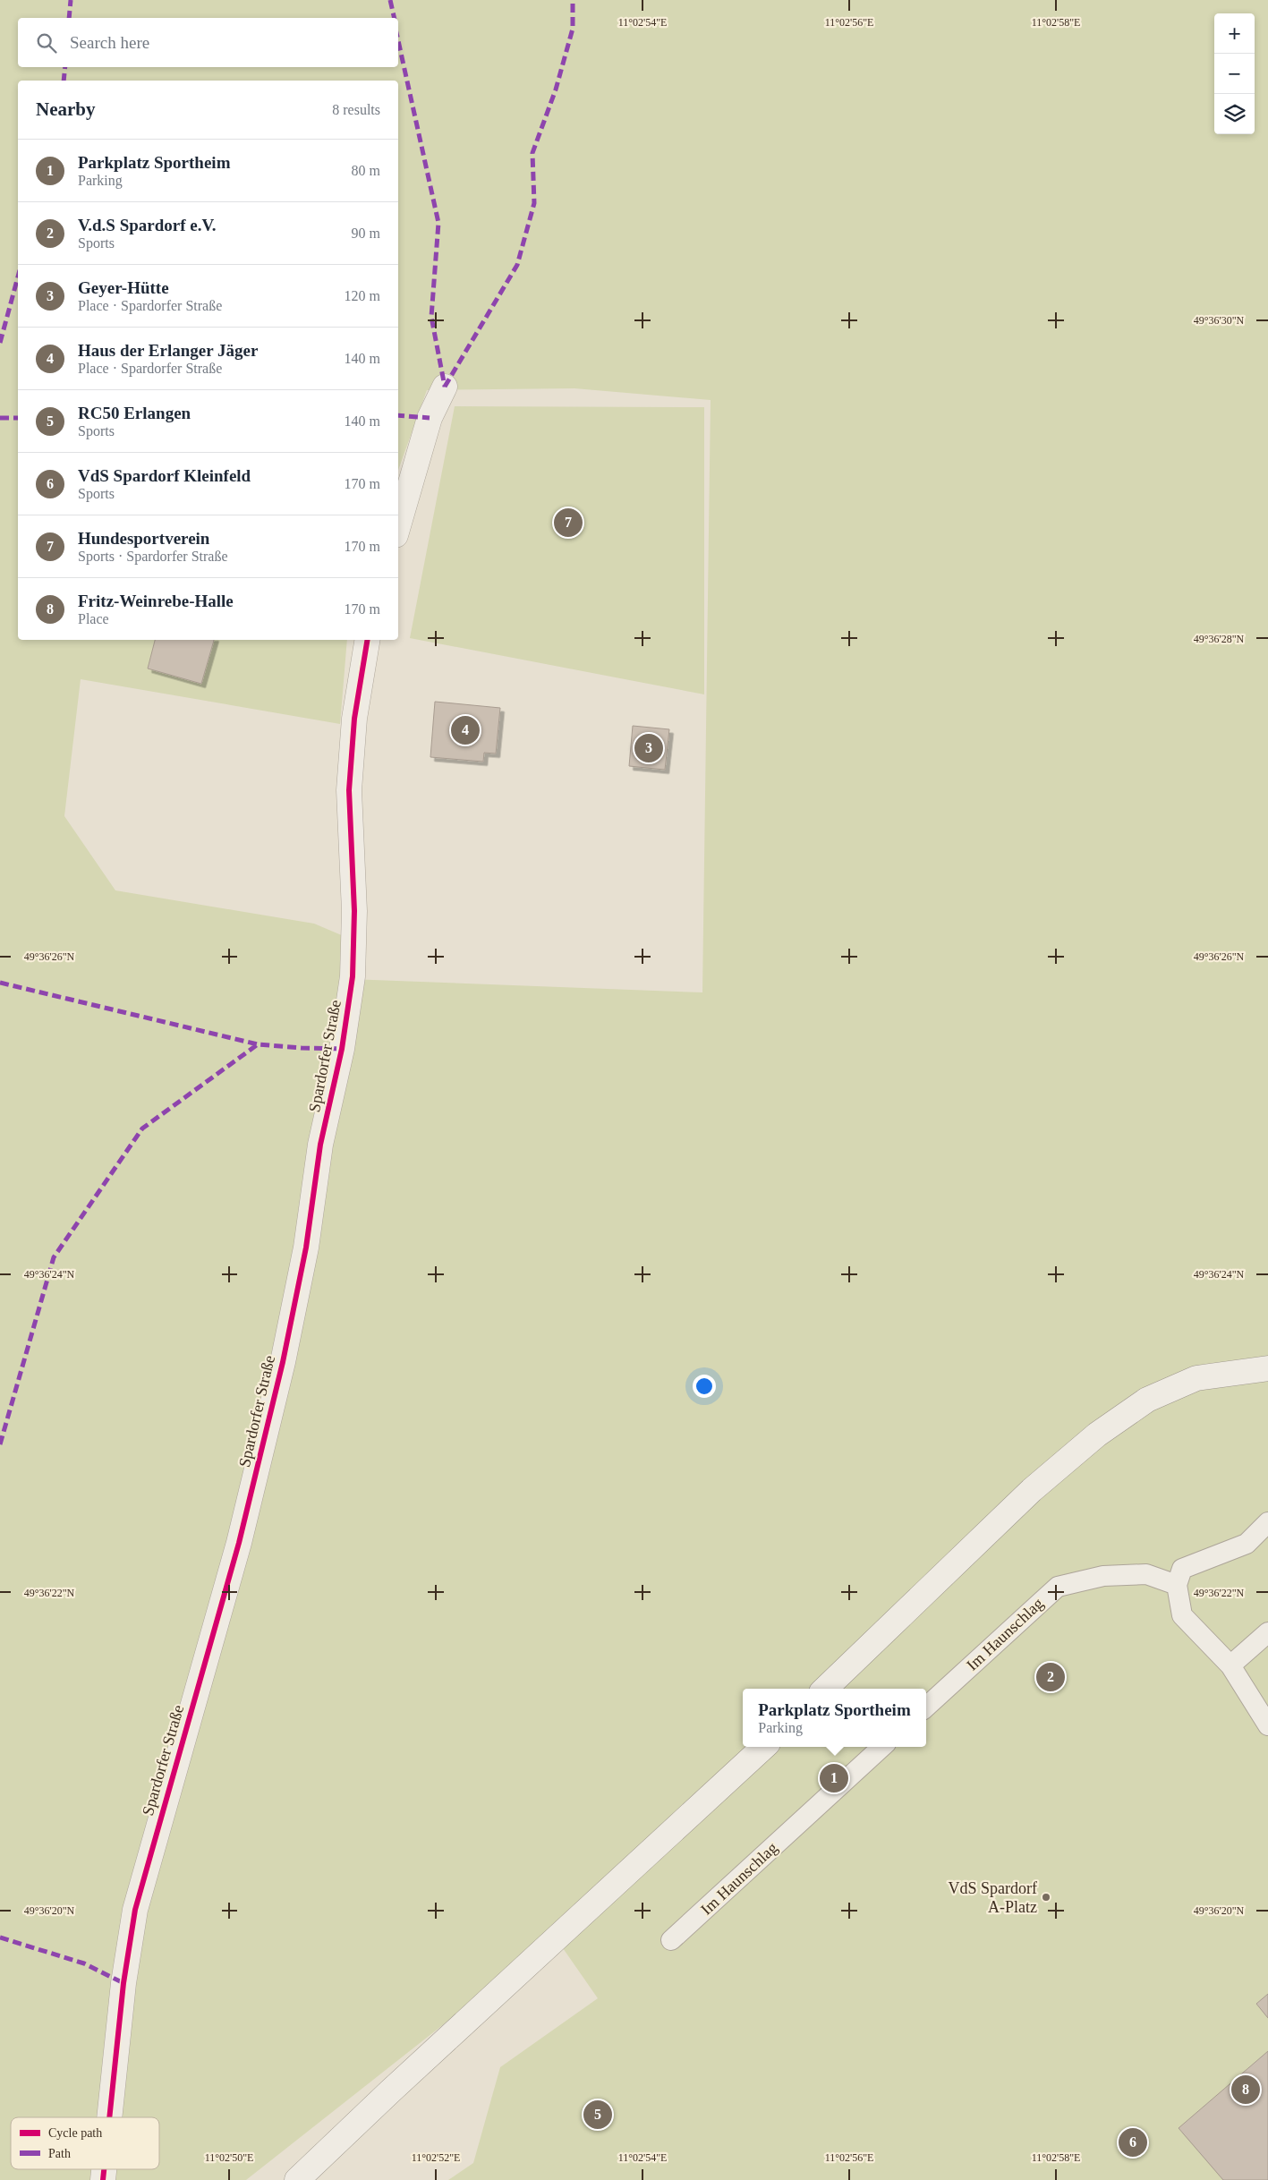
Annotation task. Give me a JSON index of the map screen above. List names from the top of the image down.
{
  "streets": {
    "street": ["Spardorfer Straße"],
    "lane": ["Im Haunschlag"]
  },
  "places": ["VdS Spardorf A-Platz"],
  "legend": ["Cycle path", "Path"],
  "page": {
    "map_buttons": ["+", "−"],
    "search": "Search here",
    "heading": ["Nearby", "8 results"],
    "list": [
      {
        "mark": "1",
        "name": "Parkplatz Sportheim",
        "note": "Parking",
        "value": "80 m"
      },
      {
        "mark": "2",
        "name": "V.d.S Spardorf e.V.",
        "note": "Sports",
        "value": "90 m"
      },
      {
        "mark": "3",
        "name": "Geyer-Hütte",
        "note": "Place · Spardorfer Straße",
        "value": "120 m"
      },
      {
        "mark": "4",
        "name": "Haus der Erlanger Jäger",
        "note": "Place · Spardorfer Straße",
        "value": "140 m"
      },
      {
        "mark": "5",
        "name": "RC50 Erlangen",
        "note": "Sports",
        "value": "140 m"
      },
      {
        "mark": "6",
        "name": "VdS Spardorf Kleinfeld",
        "note": "Sports",
        "value": "170 m"
      },
      {
        "mark": "7",
        "name": "Hundesportverein",
        "note": "Sports · Spardorfer Straße",
        "value": "170 m"
      },
      {
        "mark": "8",
        "name": "Fritz-Weinrebe-Halle",
        "note": "Place",
        "value": "170 m"
      }
    ],
    "pins": [
      "7",
      "4",
      "3",
      "2",
      "1",
      "8",
      "5",
      "6"
    ],
    "popup": ["Parkplatz Sportheim", "Parking"]
  },
  "coordinates": [
    "11°02'54\"E",
    "11°02'56\"E",
    "11°02'58\"E",
    "49°36'30\"N",
    "49°36'28\"N",
    "49°36'26\"N",
    "49°36'24\"N",
    "49°36'22\"N",
    "49°36'20\"N",
    "11°02'50\"E",
    "11°02'52\"E"
  ]
}
